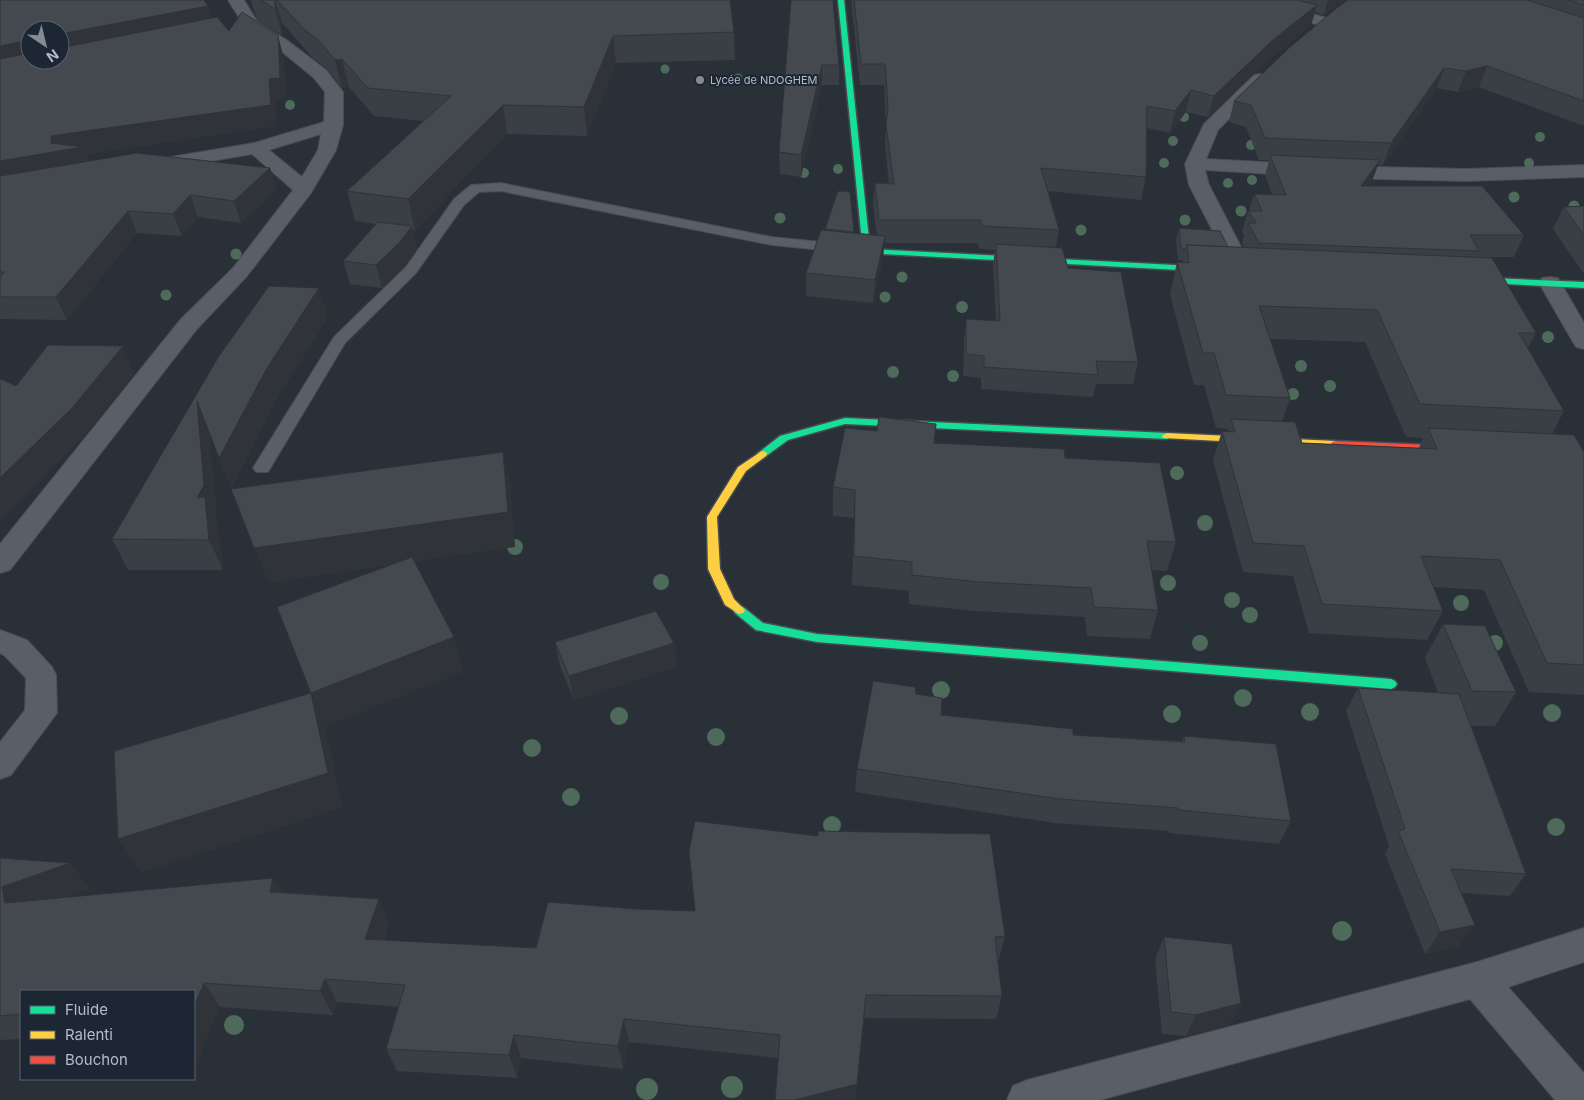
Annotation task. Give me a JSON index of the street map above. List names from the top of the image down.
{
  "places": ["Lycée de NDOGHEM"],
  "legend": ["Fluide", "Ralenti", "Bouchon"],
  "north": "bottom right"
}
